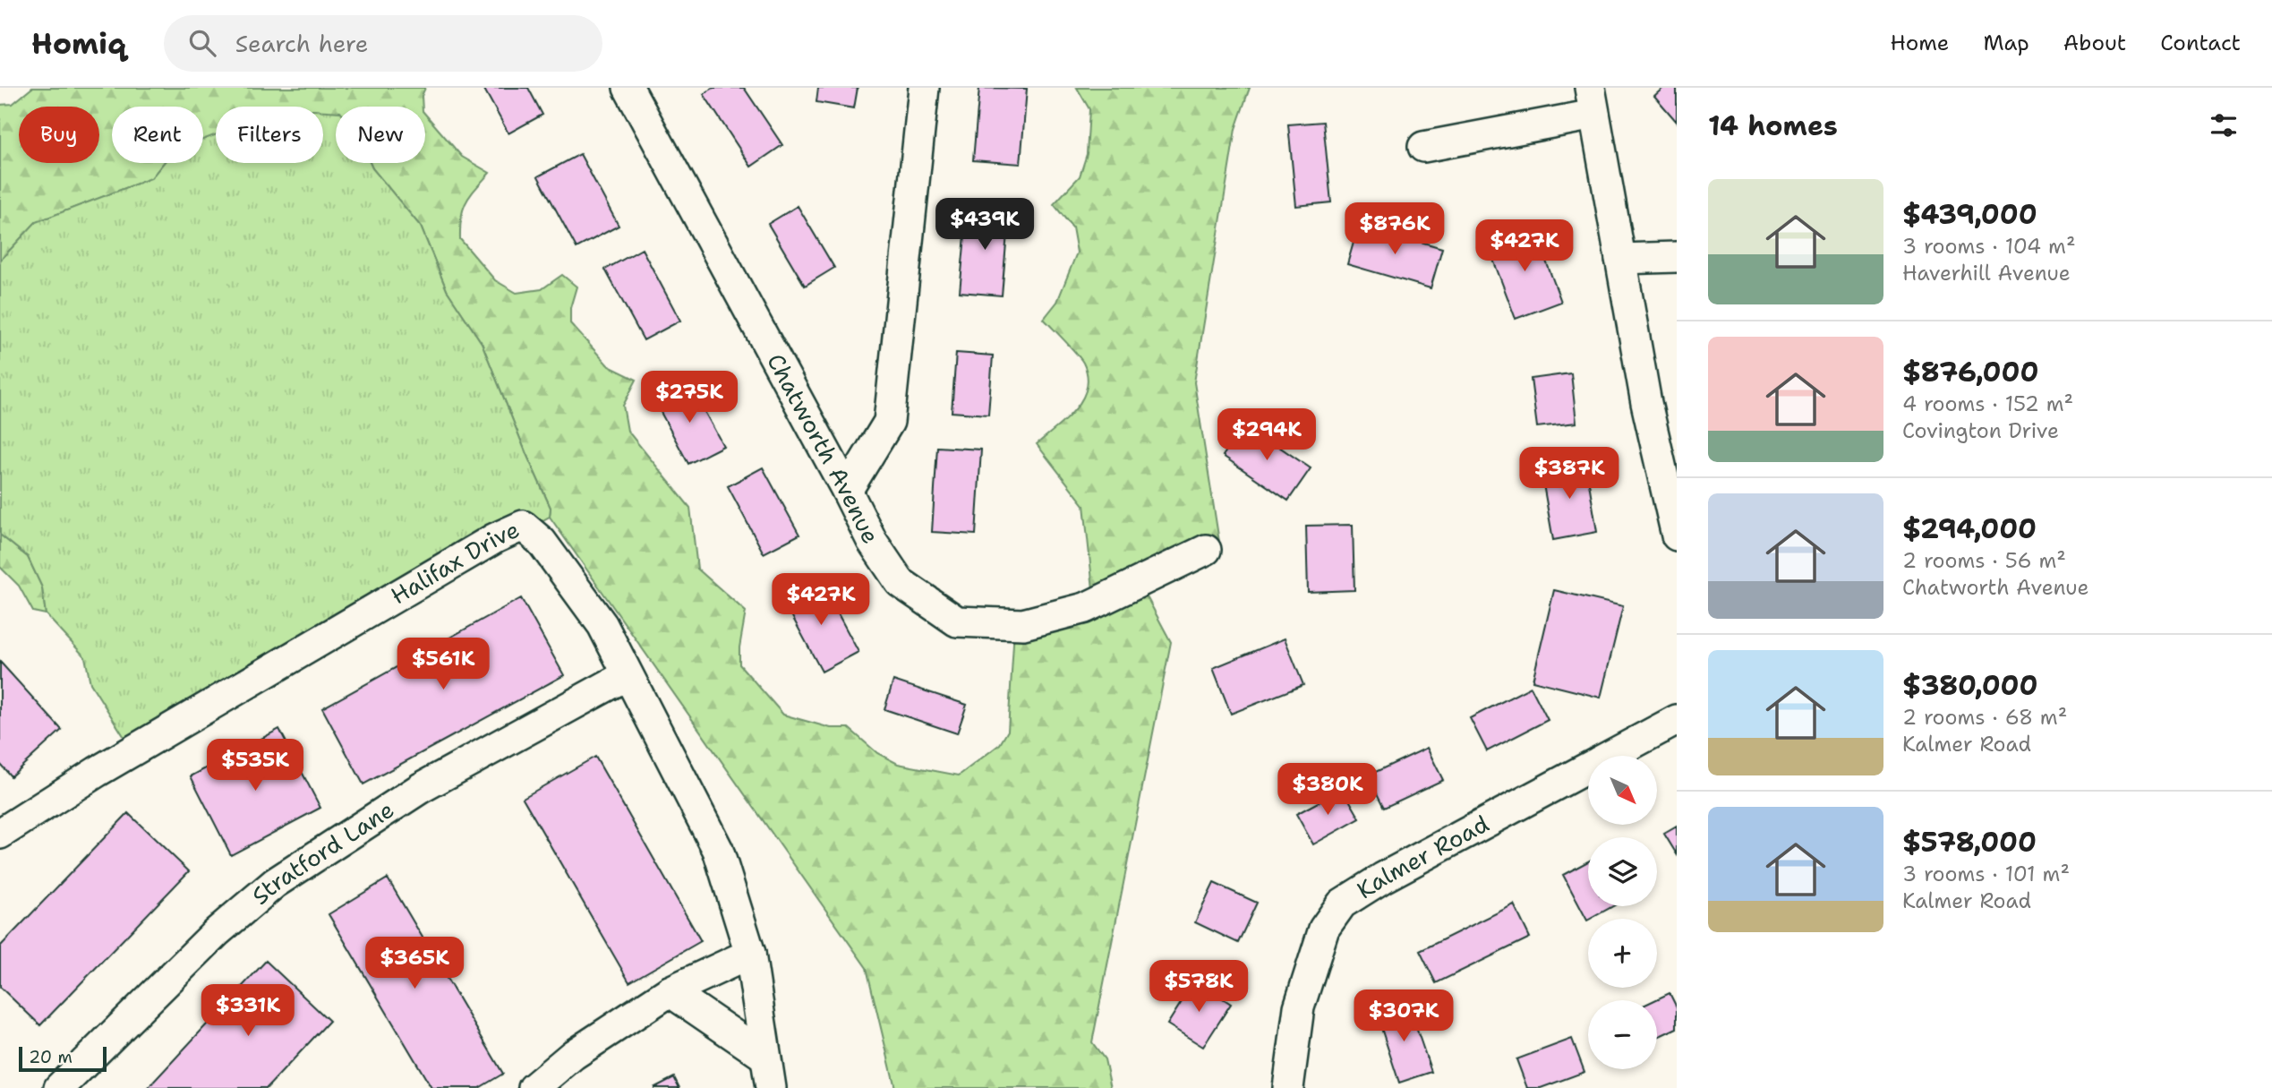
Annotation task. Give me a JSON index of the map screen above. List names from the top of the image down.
{
  "streets": {
    "street": [
      "Chatworth Avenue",
      "Halifax Drive",
      "Stratford Lane",
      "Kalmer Road"
    ]
  },
  "crossings": [
    ["Halifax Drive", "Stratford Lane"]
  ],
  "scale_bar": "20 m",
  "north": "bottom right",
  "page": {
    "header": "Homiq",
    "search": "Search here",
    "nav": [
      "Home",
      "Map",
      "About",
      "Contact"
    ],
    "heading": "14 homes",
    "chip": [
      "Buy",
      "Rent",
      "Filters",
      "New"
    ],
    "list": [
      {
        "name": "$439,000",
        "note": "3 rooms · 104 m² · Haverhill Avenue"
      },
      {
        "name": "$876,000",
        "note": "4 rooms · 152 m² · Covington Drive"
      },
      {
        "name": "$294,000",
        "note": "2 rooms · 56 m² · Chatworth Avenue"
      },
      {
        "name": "$380,000",
        "note": "2 rooms · 68 m² · Kalmer Road"
      },
      {
        "name": "$578,000",
        "note": "3 rooms · 101 m² · Kalmer Road"
      }
    ],
    "price": [
      "$439K",
      "$876K",
      "$427K",
      "$275K",
      "$294K",
      "$387K",
      "$427K",
      "$561K",
      "$535K",
      "$380K",
      "$365K",
      "$578K",
      "$331K",
      "$307K"
    ],
    "map_buttons": ["+", "−"],
    "scale": "20 m"
  }
}
